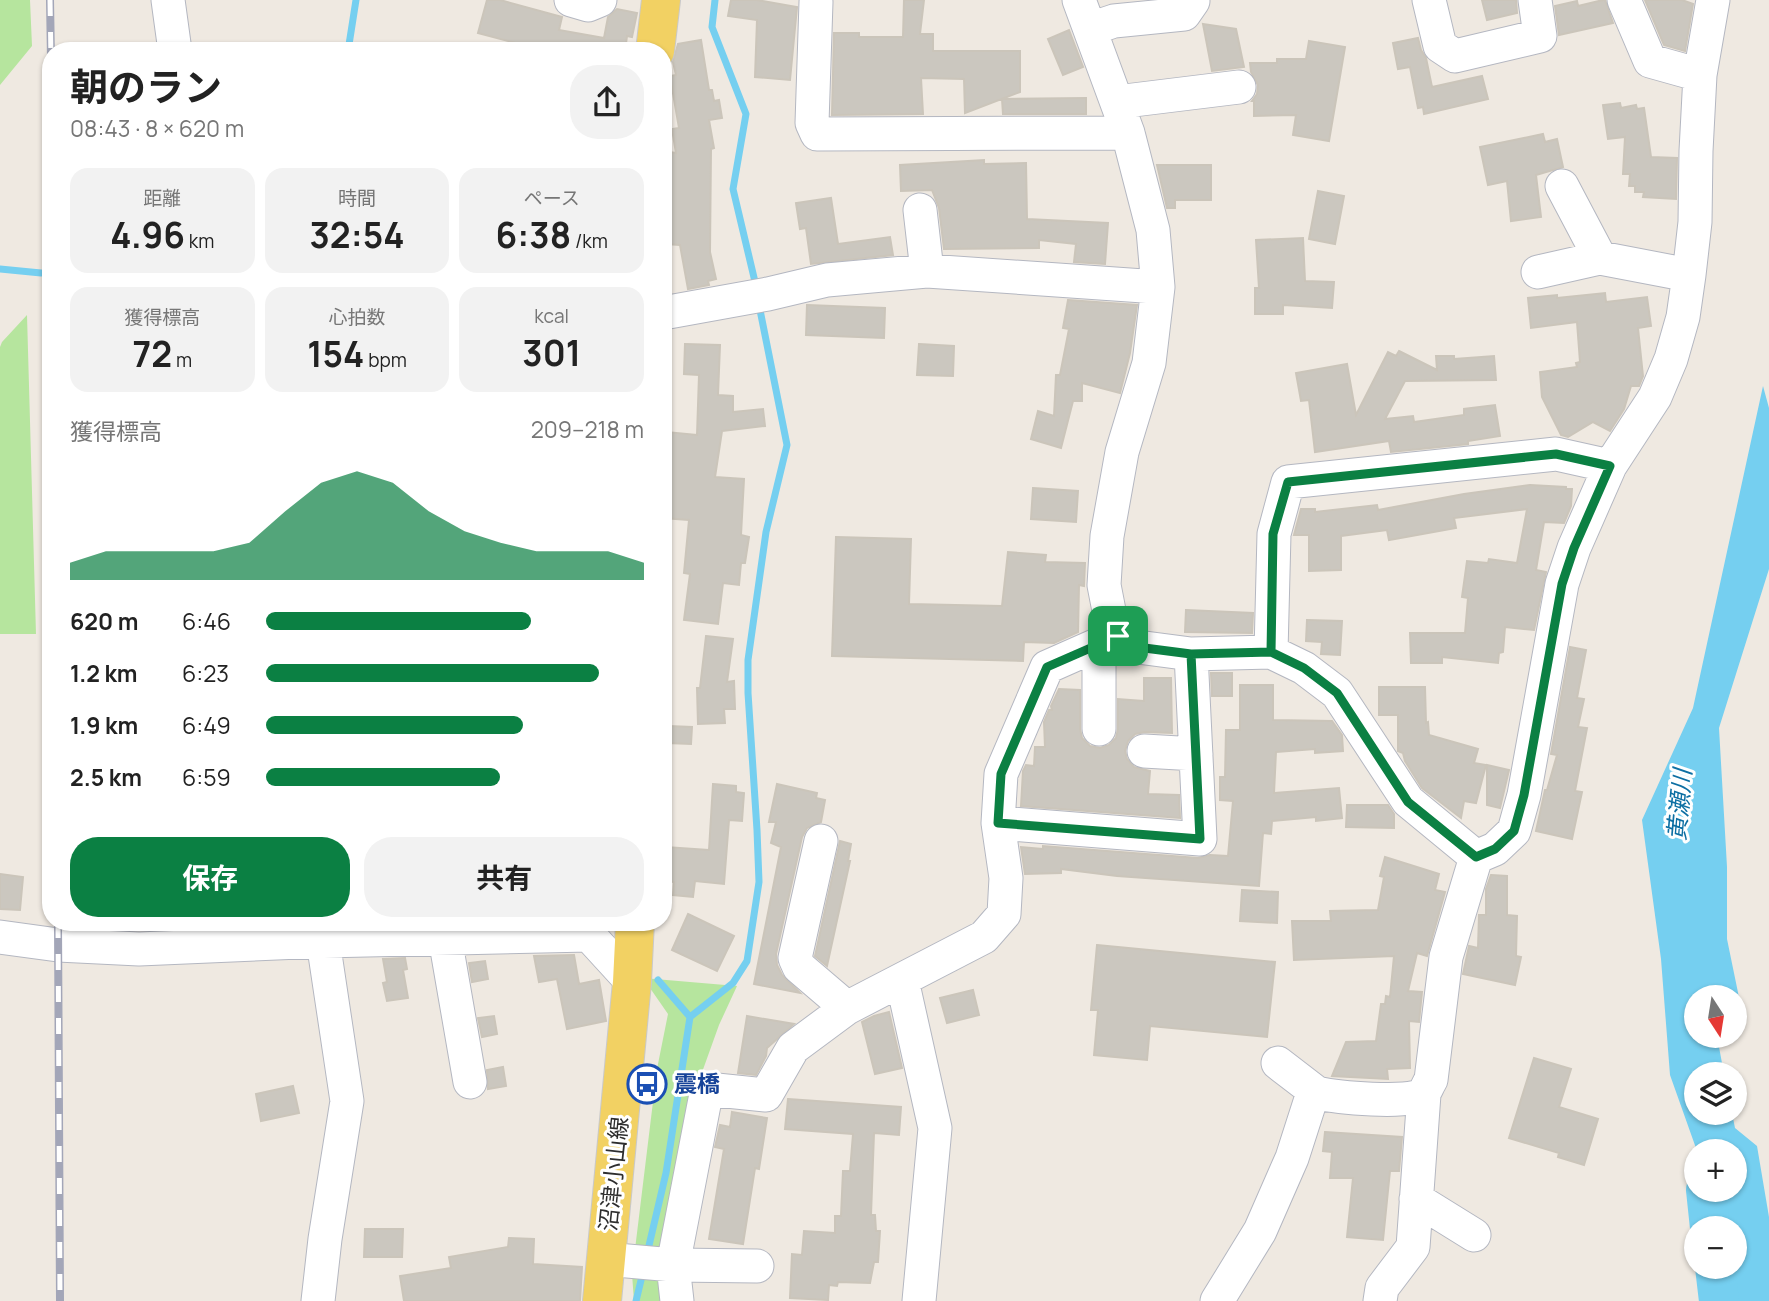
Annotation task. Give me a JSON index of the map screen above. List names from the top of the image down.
{
  "streets": {
    "main road": ["沼津小山線"]
  },
  "water": ["黄瀬川"],
  "places": {
    "bus stop": ["震橋"]
  },
  "north": "bottom",
  "page": {
    "heading": ["朝のラン", "08:43 · 8 × 620 m"],
    "stats": [
      ["距離", "4.96 km"],
      ["時間", "32:54"],
      ["ペース", "6:38 /km"],
      ["獲得標高", "72 m"],
      ["心拍数", "154 bpm"],
      ["kcal", "301"]
    ],
    "chart": ["獲得標高", "209–218 m"],
    "list": [
      {
        "name": "620 m",
        "note": "6:46"
      },
      {
        "name": "1.2 km",
        "note": "6:23"
      },
      {
        "name": "1.9 km",
        "note": "6:49"
      },
      {
        "name": "2.5 km",
        "note": "6:59"
      }
    ],
    "buttons": ["保存", "共有"],
    "map_buttons": ["+", "−"]
  }
}
